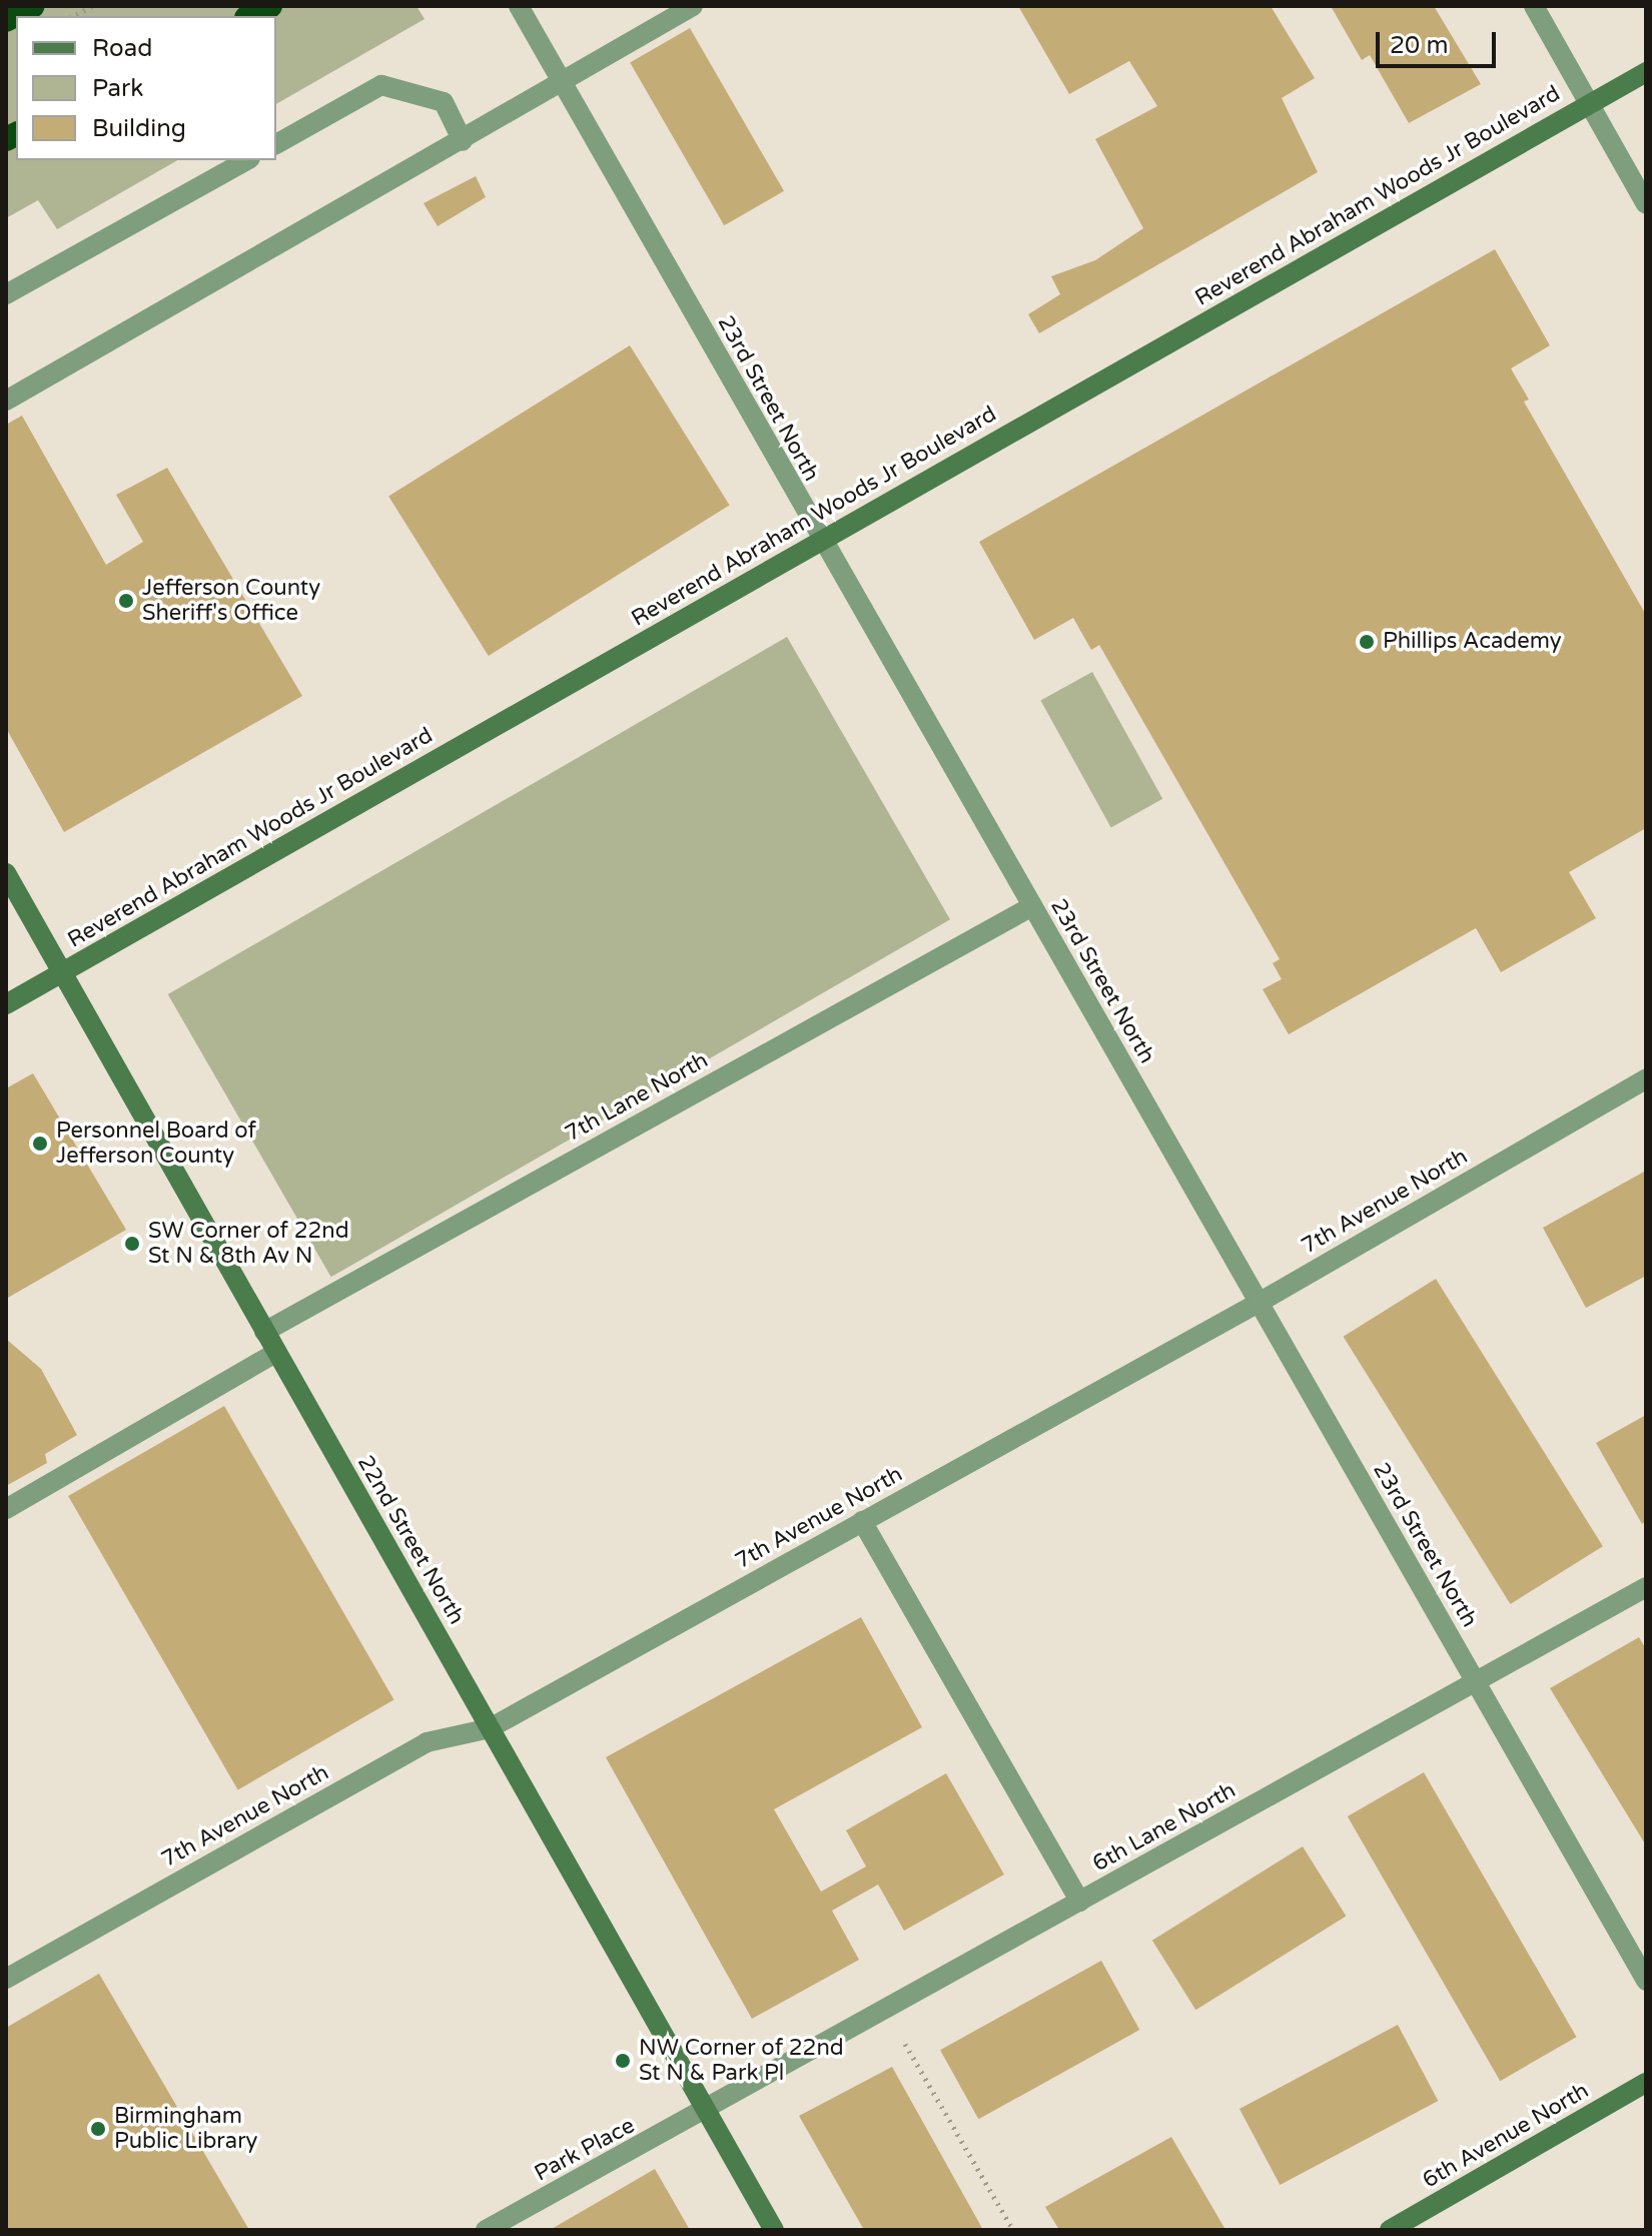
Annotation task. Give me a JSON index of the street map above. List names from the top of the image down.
{
  "streets": {
    "main road": ["Reverend Abraham Woods Jr Boulevard", "22nd Street North", "6th Avenue North"],
    "street": [
      "23rd Street North",
      "7th Lane North",
      "7th Avenue North",
      "6th Lane North",
      "Park Place"
    ]
  },
  "crossings": [
    ["Reverend Abraham Woods Jr Boulevard", "23rd Street North"],
    ["Reverend Abraham Woods Jr Boulevard", "22nd Street North"],
    ["23rd Street North", "7th Lane North"],
    ["23rd Street North", "7th Avenue North"],
    ["23rd Street North", "6th Lane North"],
    ["7th Lane North", "22nd Street North"],
    ["7th Avenue North", "22nd Street North"],
    ["22nd Street North", "6th Lane North"],
    ["22nd Street North", "Park Place"],
    ["6th Lane North", "Park Place"]
  ],
  "places": [
    "Jefferson County Sheriff's Office",
    "Phillips Academy",
    "Personnel Board of Jefferson County",
    "SW Corner of 22nd St N & 8th Av N",
    "NW Corner of 22nd St N & Park Pl",
    "Birmingham Public Library"
  ],
  "legend": ["Road", "Park", "Building"],
  "scale_bar": "20 m"
}
